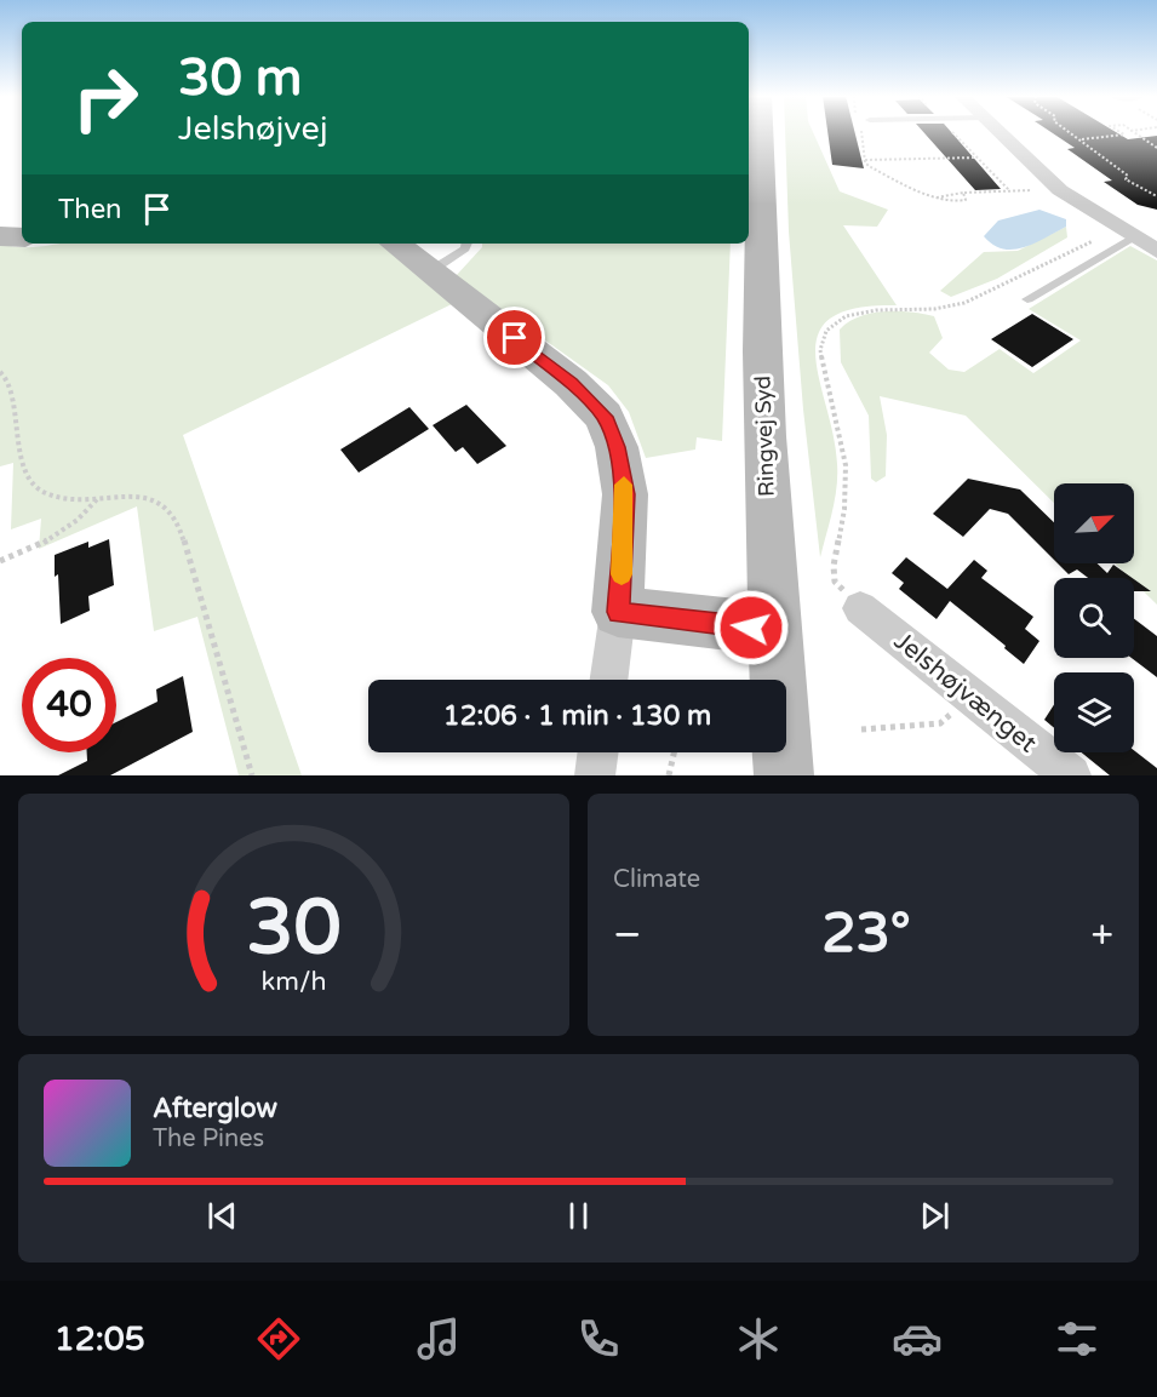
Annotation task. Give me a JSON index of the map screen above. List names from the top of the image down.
{
  "streets": {
    "main road": ["Ringvej Syd"],
    "street": ["Jelshøjvænget"]
  },
  "north": "top right",
  "page": {
    "turn": ["30 m", "Jelshøjvej"],
    "then": "Then",
    "limit": "40",
    "trip": "12:06 · 1 min · 130 m",
    "tile": "Climate",
    "heat": ["−", "23°", "+"],
    "song": ["Afterglow", "The Pines"],
    "tabs": "12:05",
    "gauge": ["30", "km/h"]
  }
}
